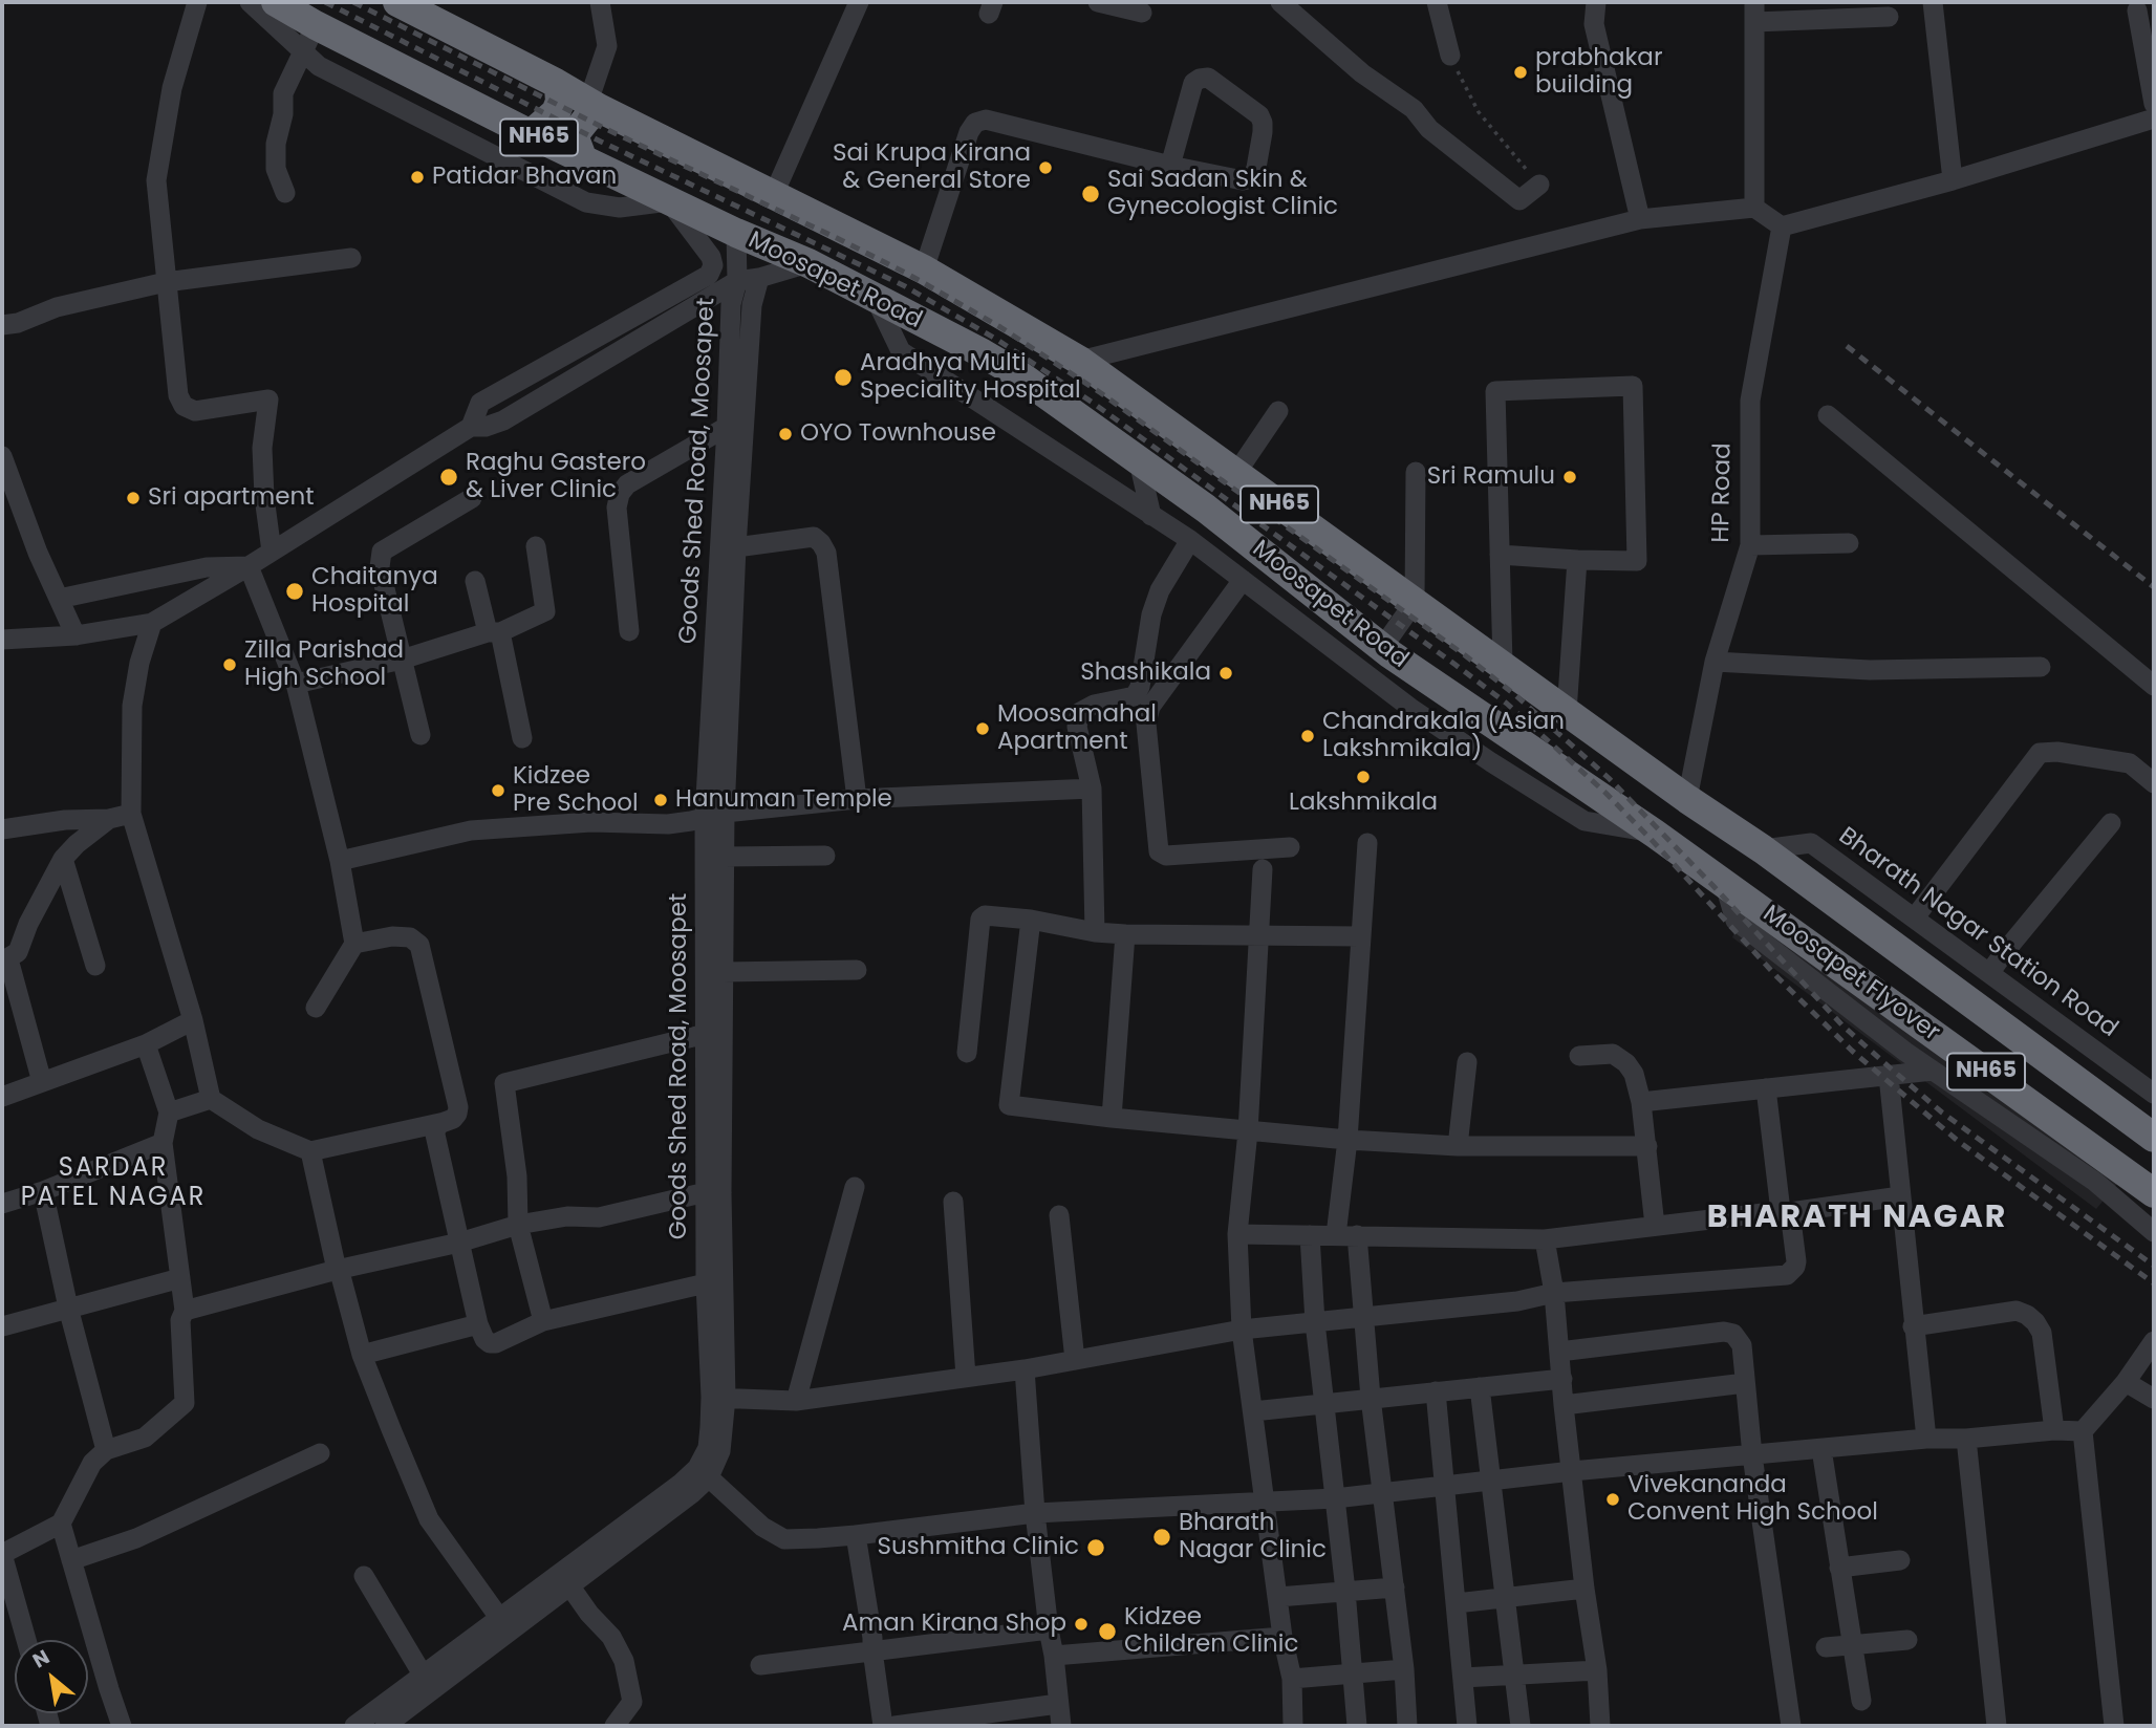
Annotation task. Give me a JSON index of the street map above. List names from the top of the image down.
{
  "streets": {
    "highway": ["NH65", "Moosapet Road", "Moosapet Flyover"],
    "street": ["Goods Shed Road, Moosapet", "HP Road", "Bharath Nagar Station Road"]
  },
  "crossings": [
    ["NH65", "Moosapet Road"],
    ["NH65", "Goods Shed Road, Moosapet"],
    ["Moosapet Road", "Goods Shed Road, Moosapet"],
    ["Moosapet Road", "HP Road"],
    ["Moosapet Road", "Bharath Nagar Station Road"],
    ["Moosapet Road", "Moosapet Flyover"],
    ["Bharath Nagar Station Road", "Moosapet Flyover"]
  ],
  "districts": ["SARDAR PATEL NAGAR", "BHARATH NAGAR"],
  "places": [
    "prabhakar building",
    "Sai Krupa Kirana & General Store",
    "Patidar Bhavan",
    "Sai Sadan Skin & Gynecologist Clinic",
    "Aradhya Multi Speciality Hospital",
    "OYO Townhouse",
    "Raghu Gastero & Liver Clinic",
    "Sri Ramulu",
    "Sri apartment",
    "Chaitanya Hospital",
    "Zilla Parishad High School",
    "Shashikala",
    "Moosamahal Apartment",
    "Chandrakala (Asian Lakshmikala)",
    "Lakshmikala",
    "Kidzee Pre School",
    "Hanuman Temple",
    "Vivekananda Convent High School",
    "Bharath Nagar Clinic",
    "Sushmitha Clinic",
    "Aman Kirana Shop",
    "Kidzee Children Clinic"
  ],
  "north": "top left"
}
